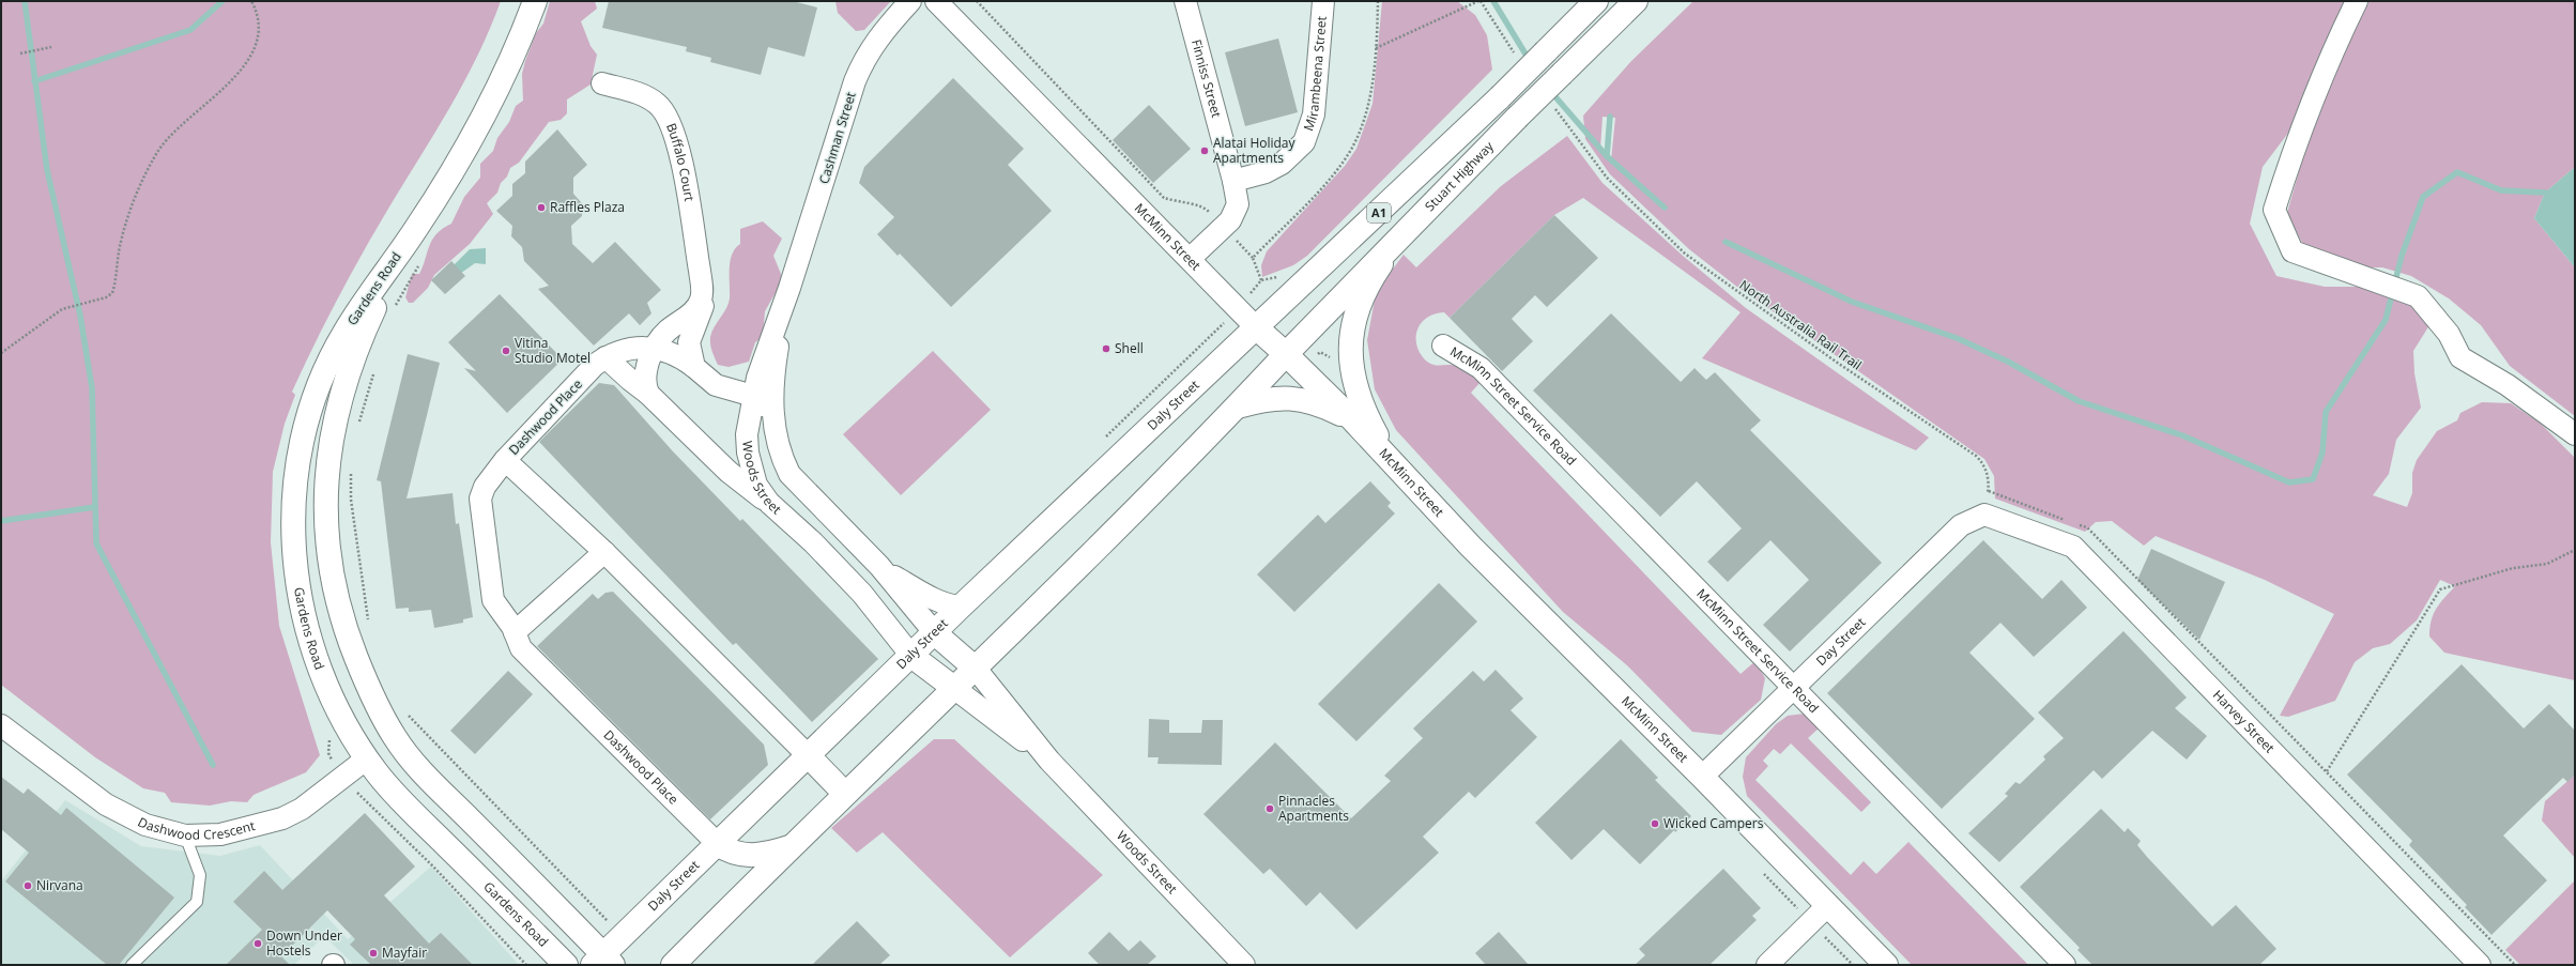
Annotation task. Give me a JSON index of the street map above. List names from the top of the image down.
{
  "streets": {
    "main road": [
      "Stuart Highway",
      "A1",
      "McMinn Street",
      "Gardens Road",
      "Daly Street",
      "Dashwood Place",
      "Dashwood Crescent"
    ],
    "street": [
      "Mirambeena Street",
      "Finniss Street",
      "Cashman Street",
      "Buffalo Court",
      "McMinn Street Service Road",
      "Woods Street",
      "Day Street",
      "Harvey Street"
    ],
    "path": ["North Australia Rail Trail"]
  },
  "crossings": [
    ["Mirambeena Street", "Finniss Street"],
    ["Cashman Street", "Woods Street"],
    ["Stuart Highway", "McMinn Street"],
    ["A1", "McMinn Street"],
    ["A1", "Daly Street"],
    ["McMinn Street", "Daly Street"],
    ["McMinn Street", "Day Street"],
    ["Gardens Road", "Daly Street"],
    ["Gardens Road", "Dashwood Crescent"],
    ["North Australia Rail Trail", "Day Street"],
    ["North Australia Rail Trail", "Harvey Street"],
    ["Daly Street", "Dashwood Place"],
    ["Daly Street", "Woods Street"],
    ["McMinn Street Service Road", "Day Street"],
    ["Day Street", "Harvey Street"]
  ],
  "places": [
    "Alatai Holiday Apartments",
    "Raffles Plaza",
    "Shell",
    "Vitina Studio Motel",
    "Pinnacles Apartments",
    "Wicked Campers",
    "Nirvana",
    "Down Under Hostels",
    "Mayfair"
  ]
}
